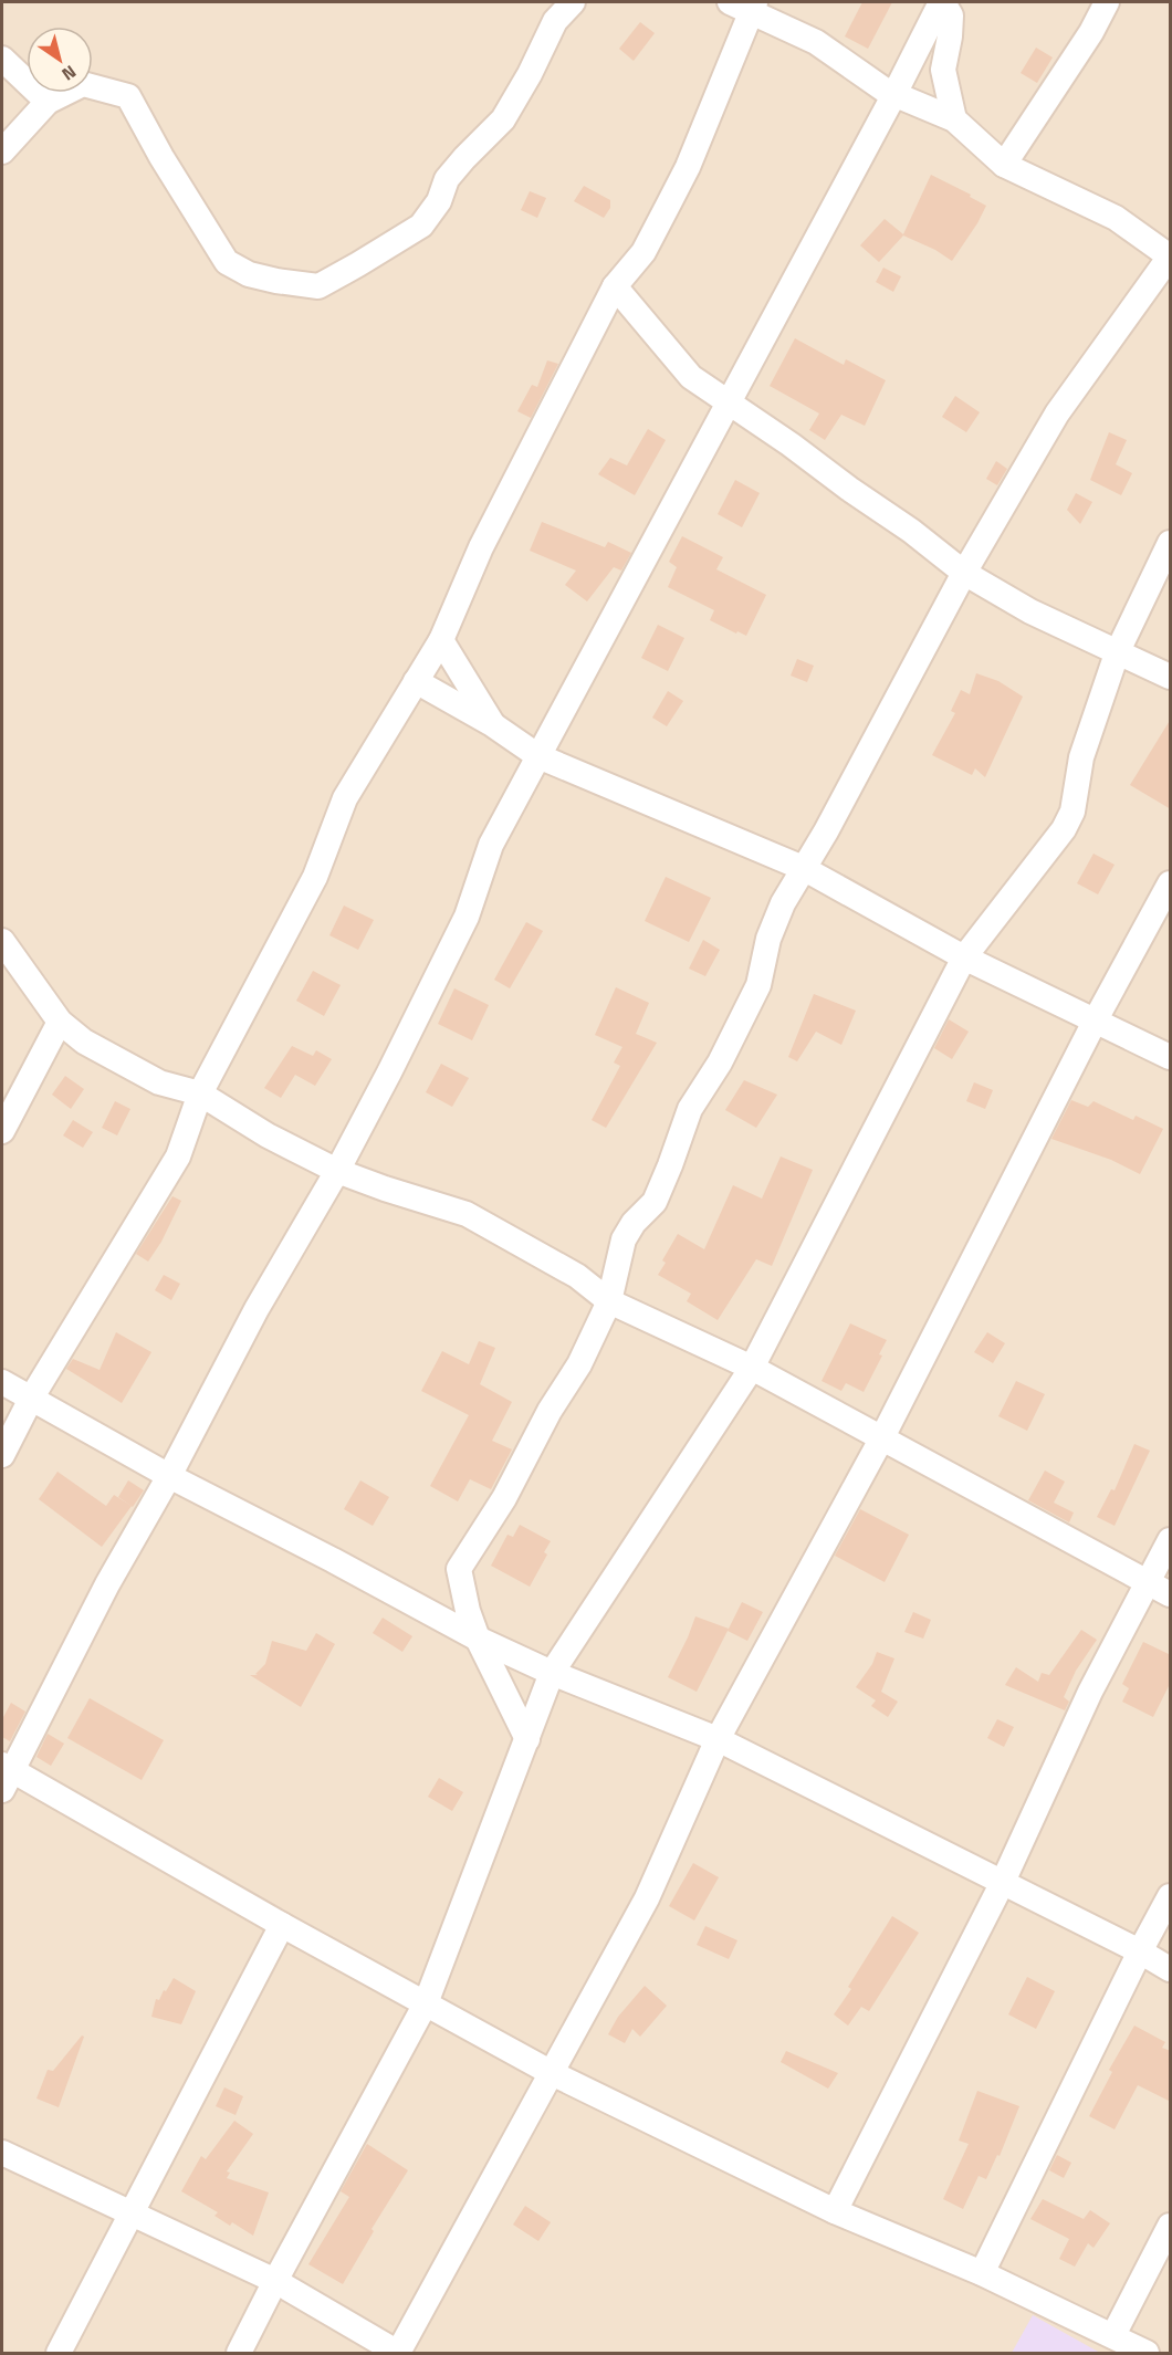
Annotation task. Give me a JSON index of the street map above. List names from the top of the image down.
{
  "north": "bottom right"
}
